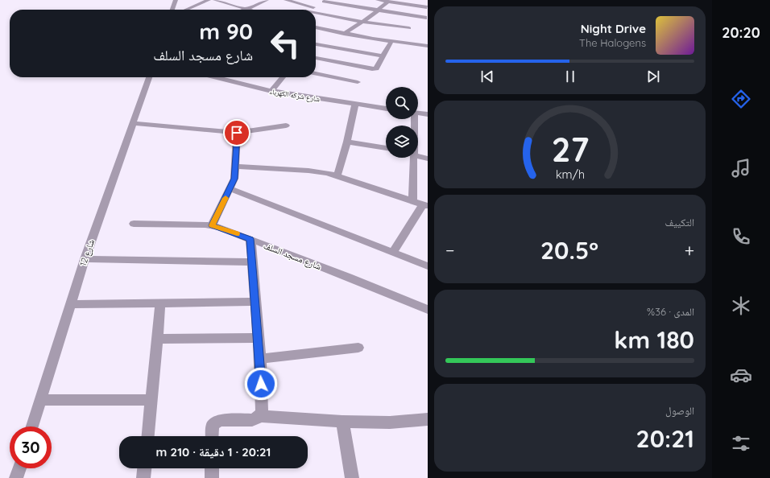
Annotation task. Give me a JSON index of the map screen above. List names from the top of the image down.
{
  "streets": {
    "street": ["شارع شركه الكهرباء", "شارع 12", "شارع مسجد السلف"]
  },
  "page": {
    "tabs": "20:20",
    "turn": ["90 m", "شارع مسجد السلف"],
    "song": ["Night Drive", "The Halogens"],
    "tile": [
      "التكييف",
      ["المدى · 36%", "180 km"],
      ["الوصول", "20:21"]
    ],
    "heat": ["−", "20.5°", "+"],
    "limit": "30",
    "trip": "20:21 · 1 دقيقة · 210 m",
    "gauge": ["27", "km/h"]
  }
}
